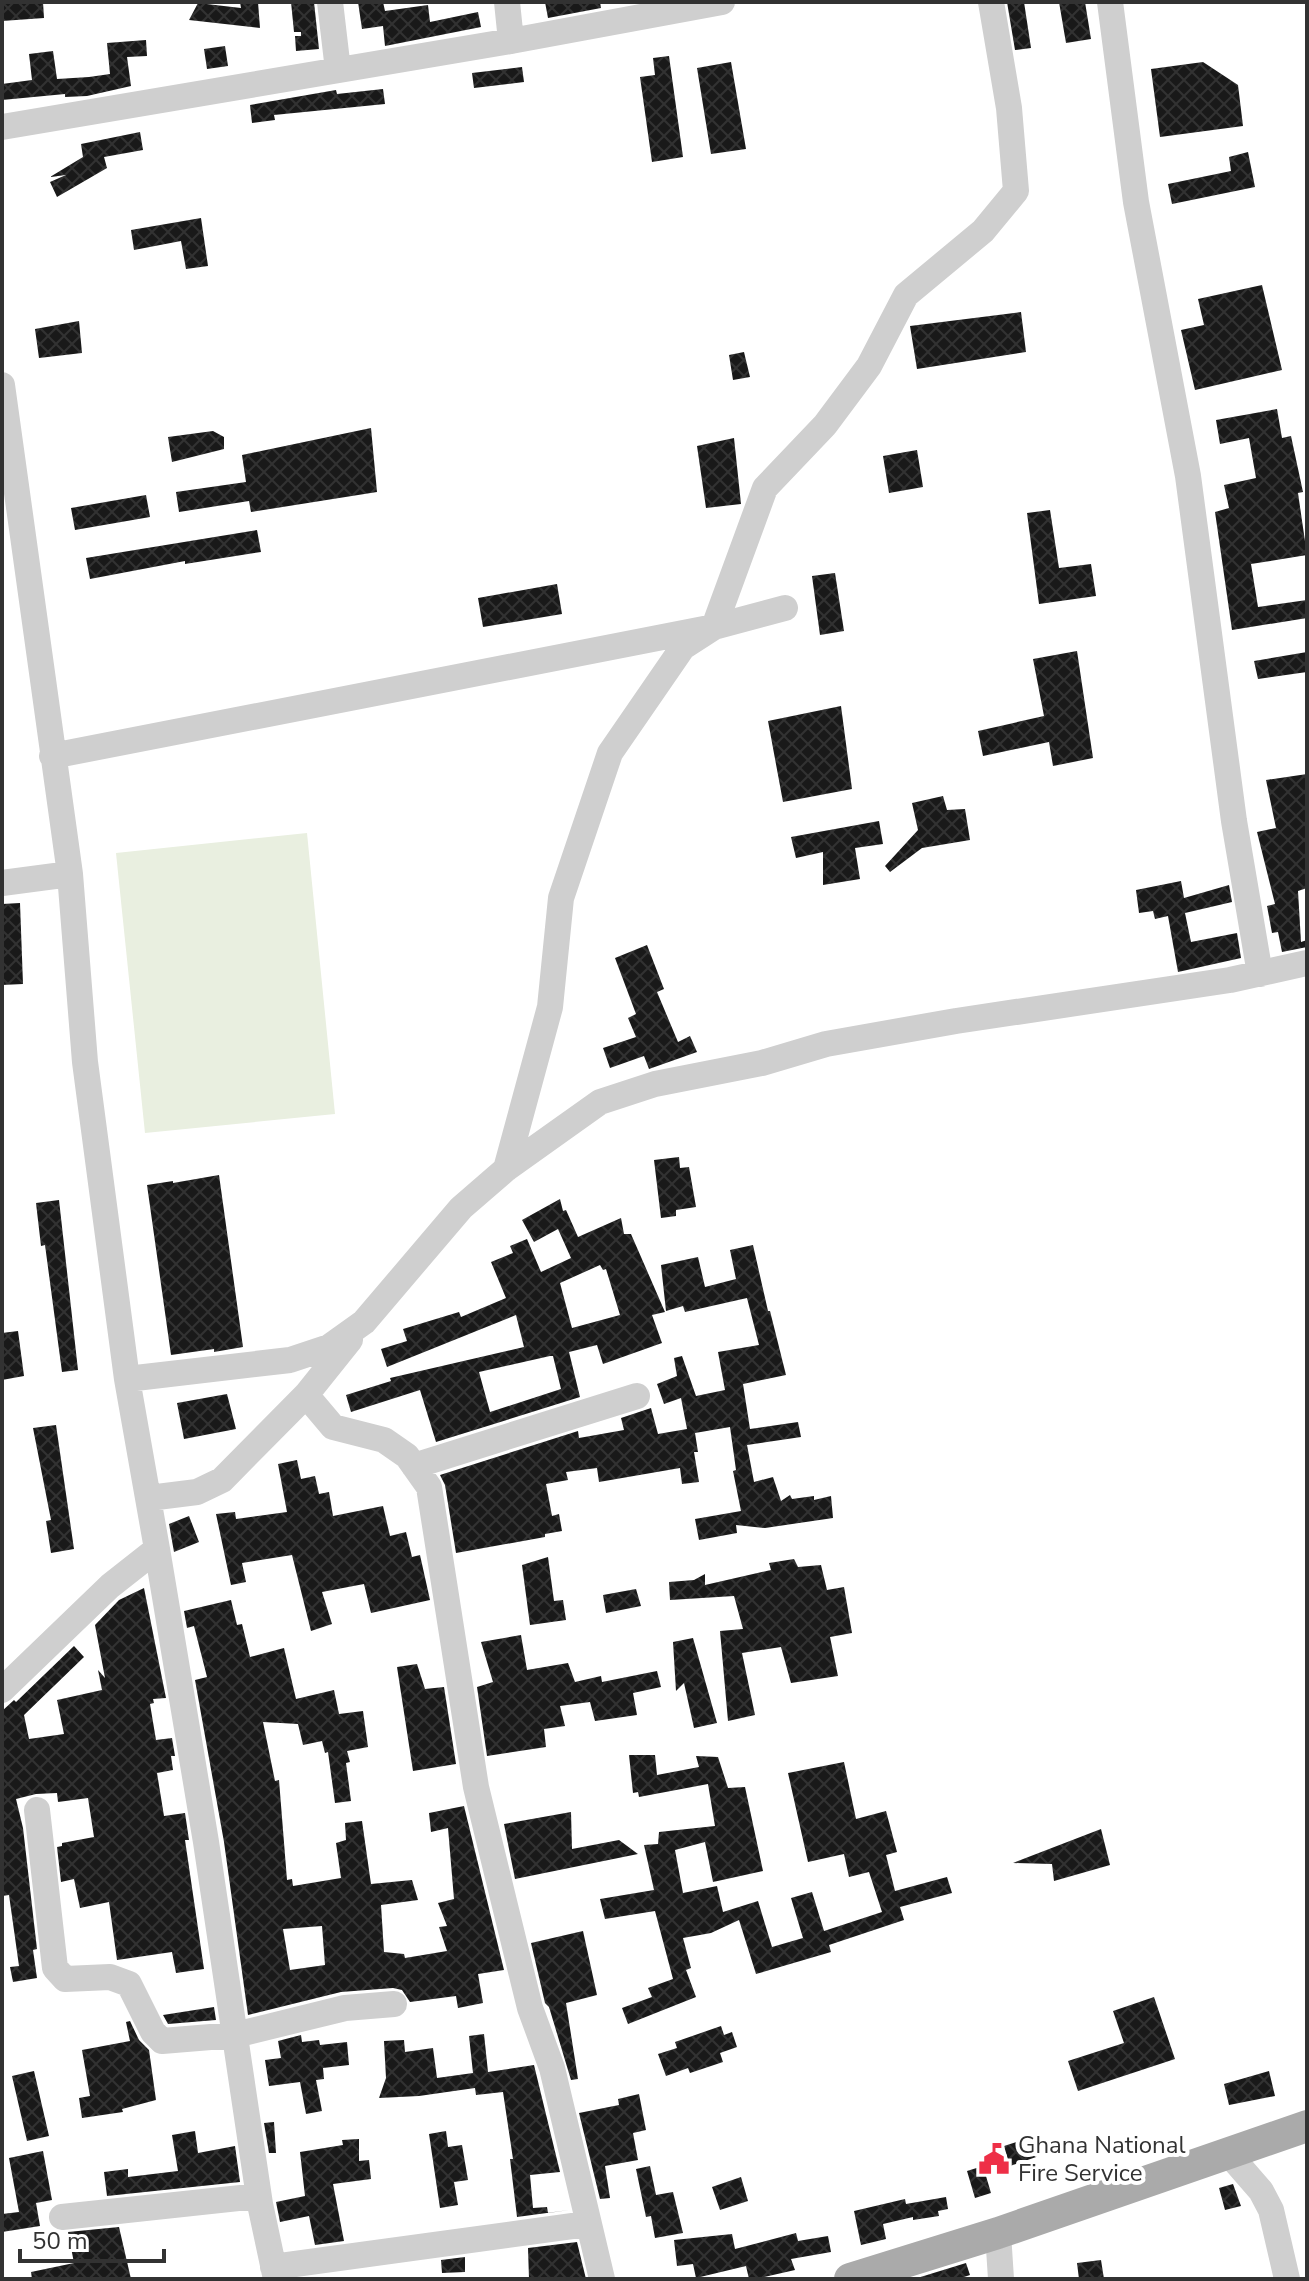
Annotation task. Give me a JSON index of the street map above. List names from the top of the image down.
{
  "places": {
    "public building": ["Ghana National Fire Service"]
  },
  "scale_bar": "50 m"
}
